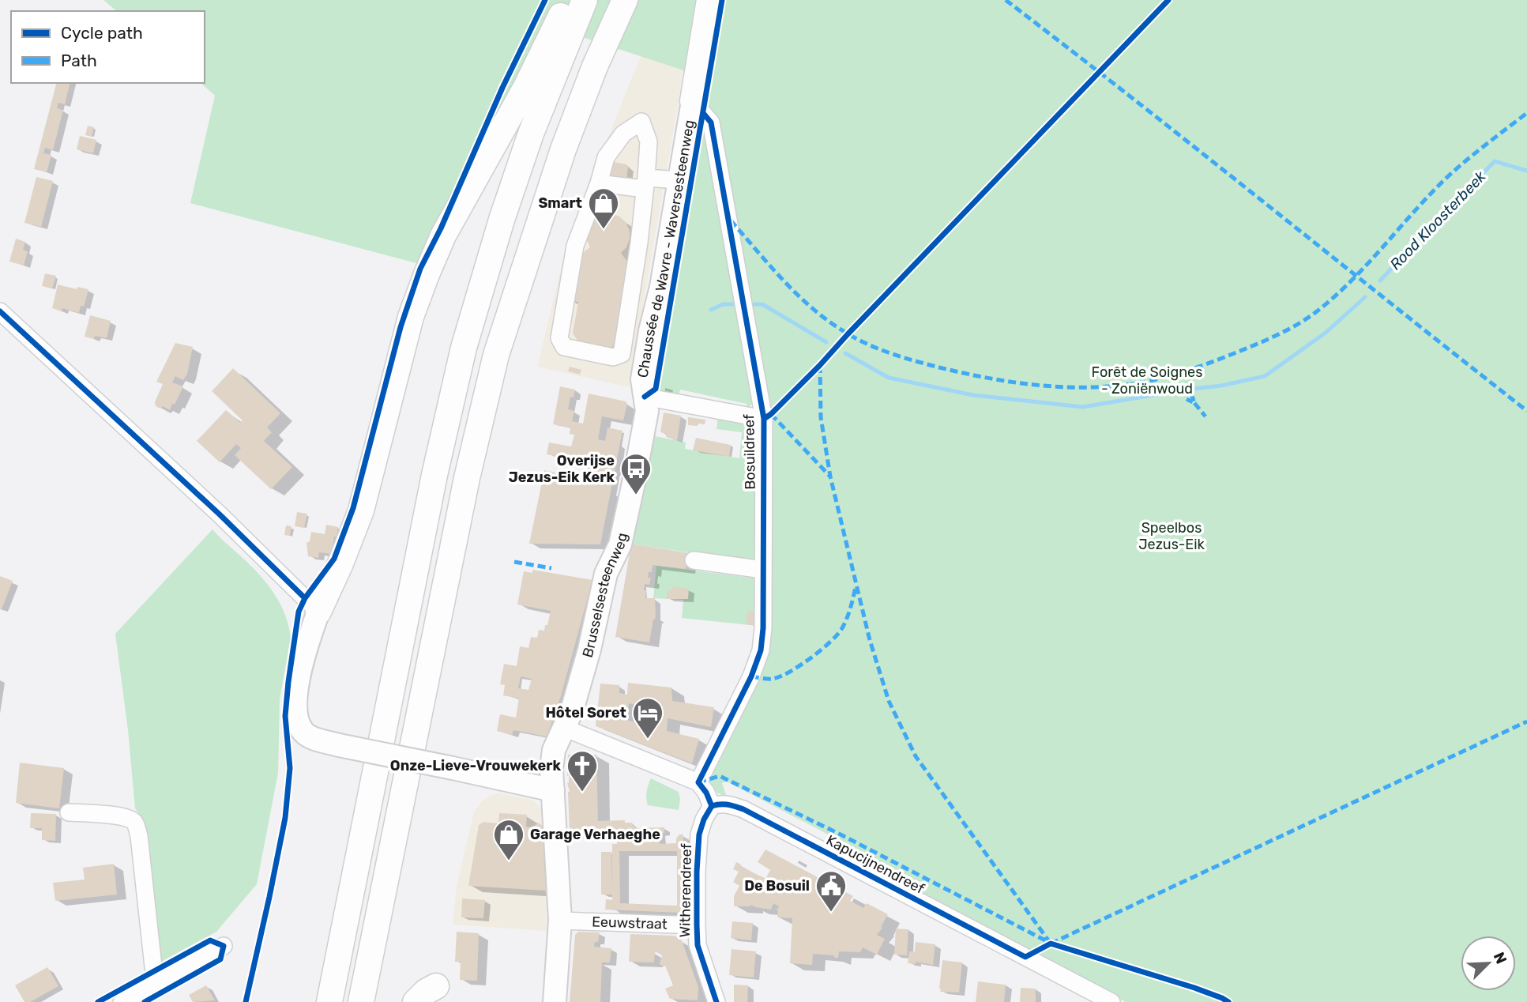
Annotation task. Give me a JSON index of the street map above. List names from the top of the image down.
{
  "streets": {
    "main road": ["Chaussée de Wavre - Waversesteenweg", "Brusselsesteenweg"],
    "street": [
      "Bosuildreef",
      "Kapucijnendreef",
      "Witherendreef",
      "Eeuwstraat"
    ]
  },
  "crossings": [
    ["Chaussée de Wavre - Waversesteenweg", "Bosuildreef"],
    ["Chaussée de Wavre - Waversesteenweg", "Brusselsesteenweg"],
    ["Brusselsesteenweg", "Eeuwstraat"],
    ["Kapucijnendreef", "Witherendreef"],
    ["Witherendreef", "Eeuwstraat"]
  ],
  "water": ["Rood Kloosterbeek"],
  "parks": ["Forêt de Soignes - Zoniënwoud", "Speelbos Jezus-Eik"],
  "places": {
    "shop": ["Smart", "Garage Verhaeghe"],
    "bus stop": ["Overijse Jezus-Eik Kerk"],
    "hotel": ["Hôtel Soret"],
    "church": ["Onze-Lieve-Vrouwekerk"],
    "public building": ["De Bosuil"]
  },
  "legend": ["Cycle path", "Path"],
  "north": "top right"
}
